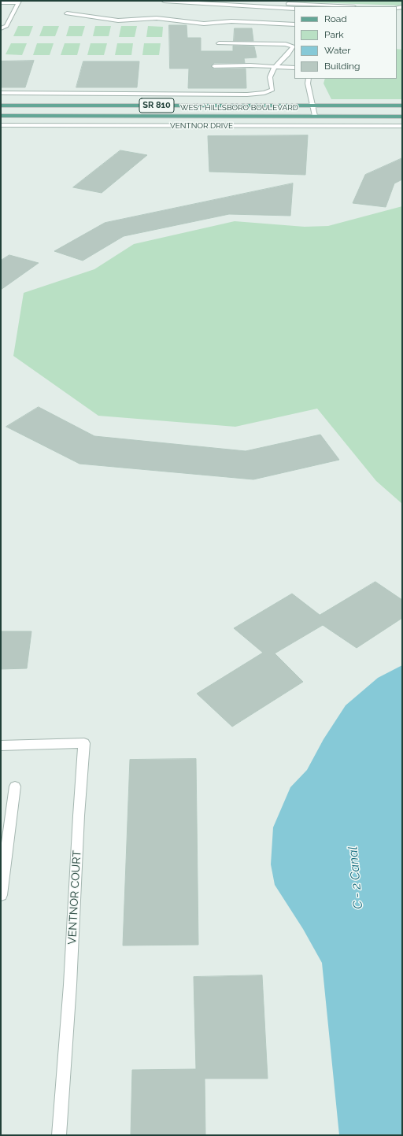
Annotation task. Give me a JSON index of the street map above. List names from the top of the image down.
{
  "streets": {
    "main road": ["SR 810", "WEST HILLSBORO BOULEVARD"],
    "street": ["VENTNOR DRIVE", "VENTNOR COURT"]
  },
  "water": ["C - 2 Canal"],
  "legend": [
    "Road",
    "Park",
    "Water",
    "Building"
  ]
}
